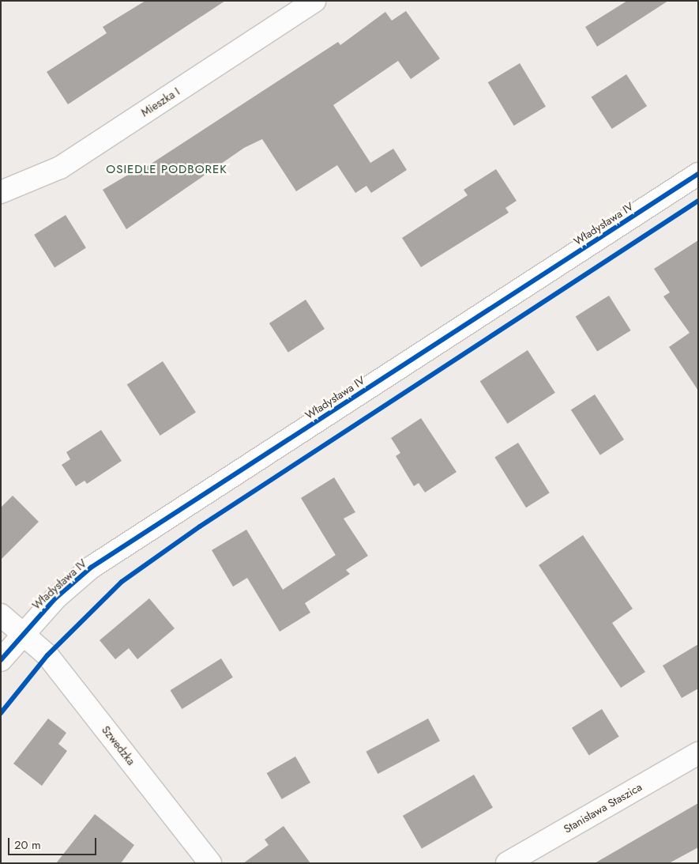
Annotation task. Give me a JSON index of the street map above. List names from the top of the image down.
{
  "streets": {
    "street": [
      "Mieszka I",
      "Władysława IV",
      "Szwedzka",
      "Stanisława Staszica"
    ]
  },
  "crossings": [
    ["Władysława IV", "Szwedzka"]
  ],
  "districts": ["OSIEDLE PODBOREK"],
  "scale_bar": "20 m"
}
